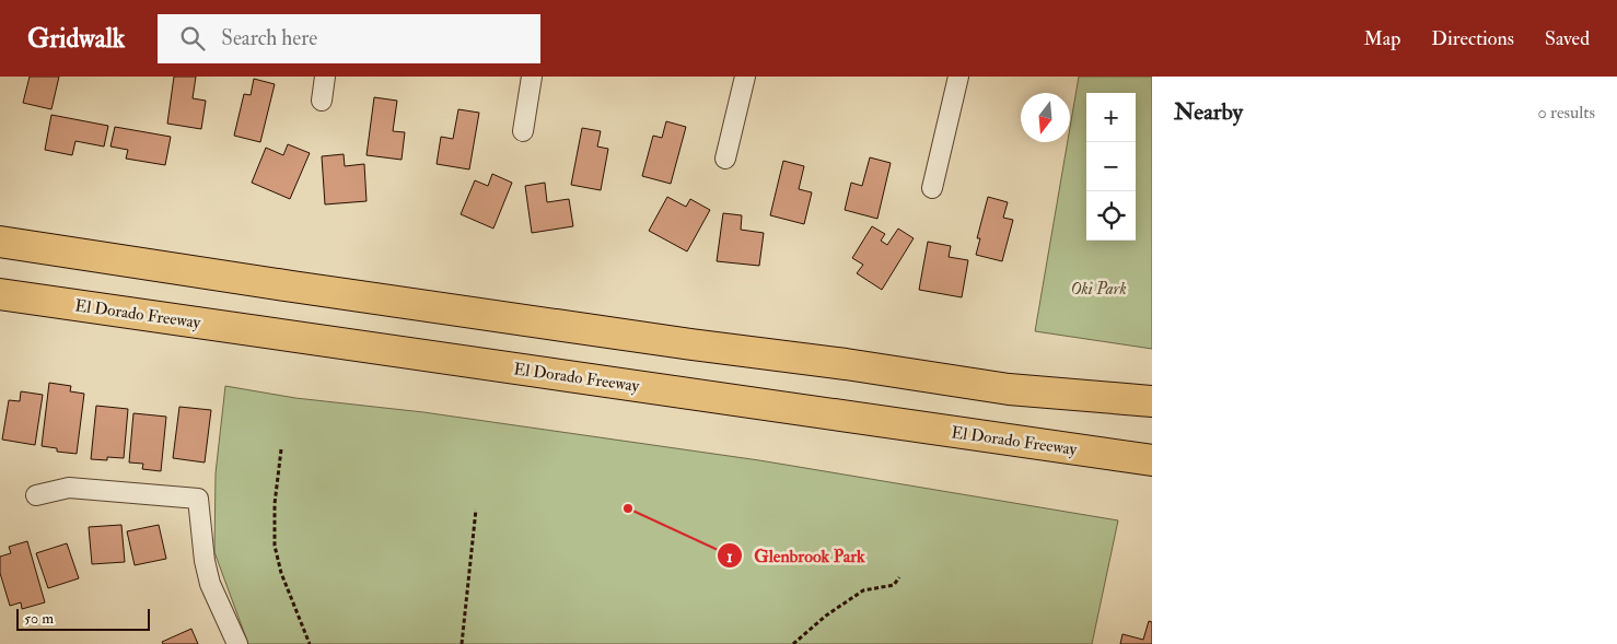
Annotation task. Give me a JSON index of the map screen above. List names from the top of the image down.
{
  "streets": {
    "highway": ["El Dorado Freeway"]
  },
  "parks": ["Oki Park"],
  "places": ["Glenbrook Park"],
  "scale_bar": "50 m",
  "north": "bottom",
  "page": {
    "header": "Gridwalk",
    "search": "Search here",
    "nav": ["Map", "Directions", "Saved"],
    "heading": ["Nearby", "0 results"],
    "map_buttons": ["+", "−"],
    "scale": "50 m"
  }
}
